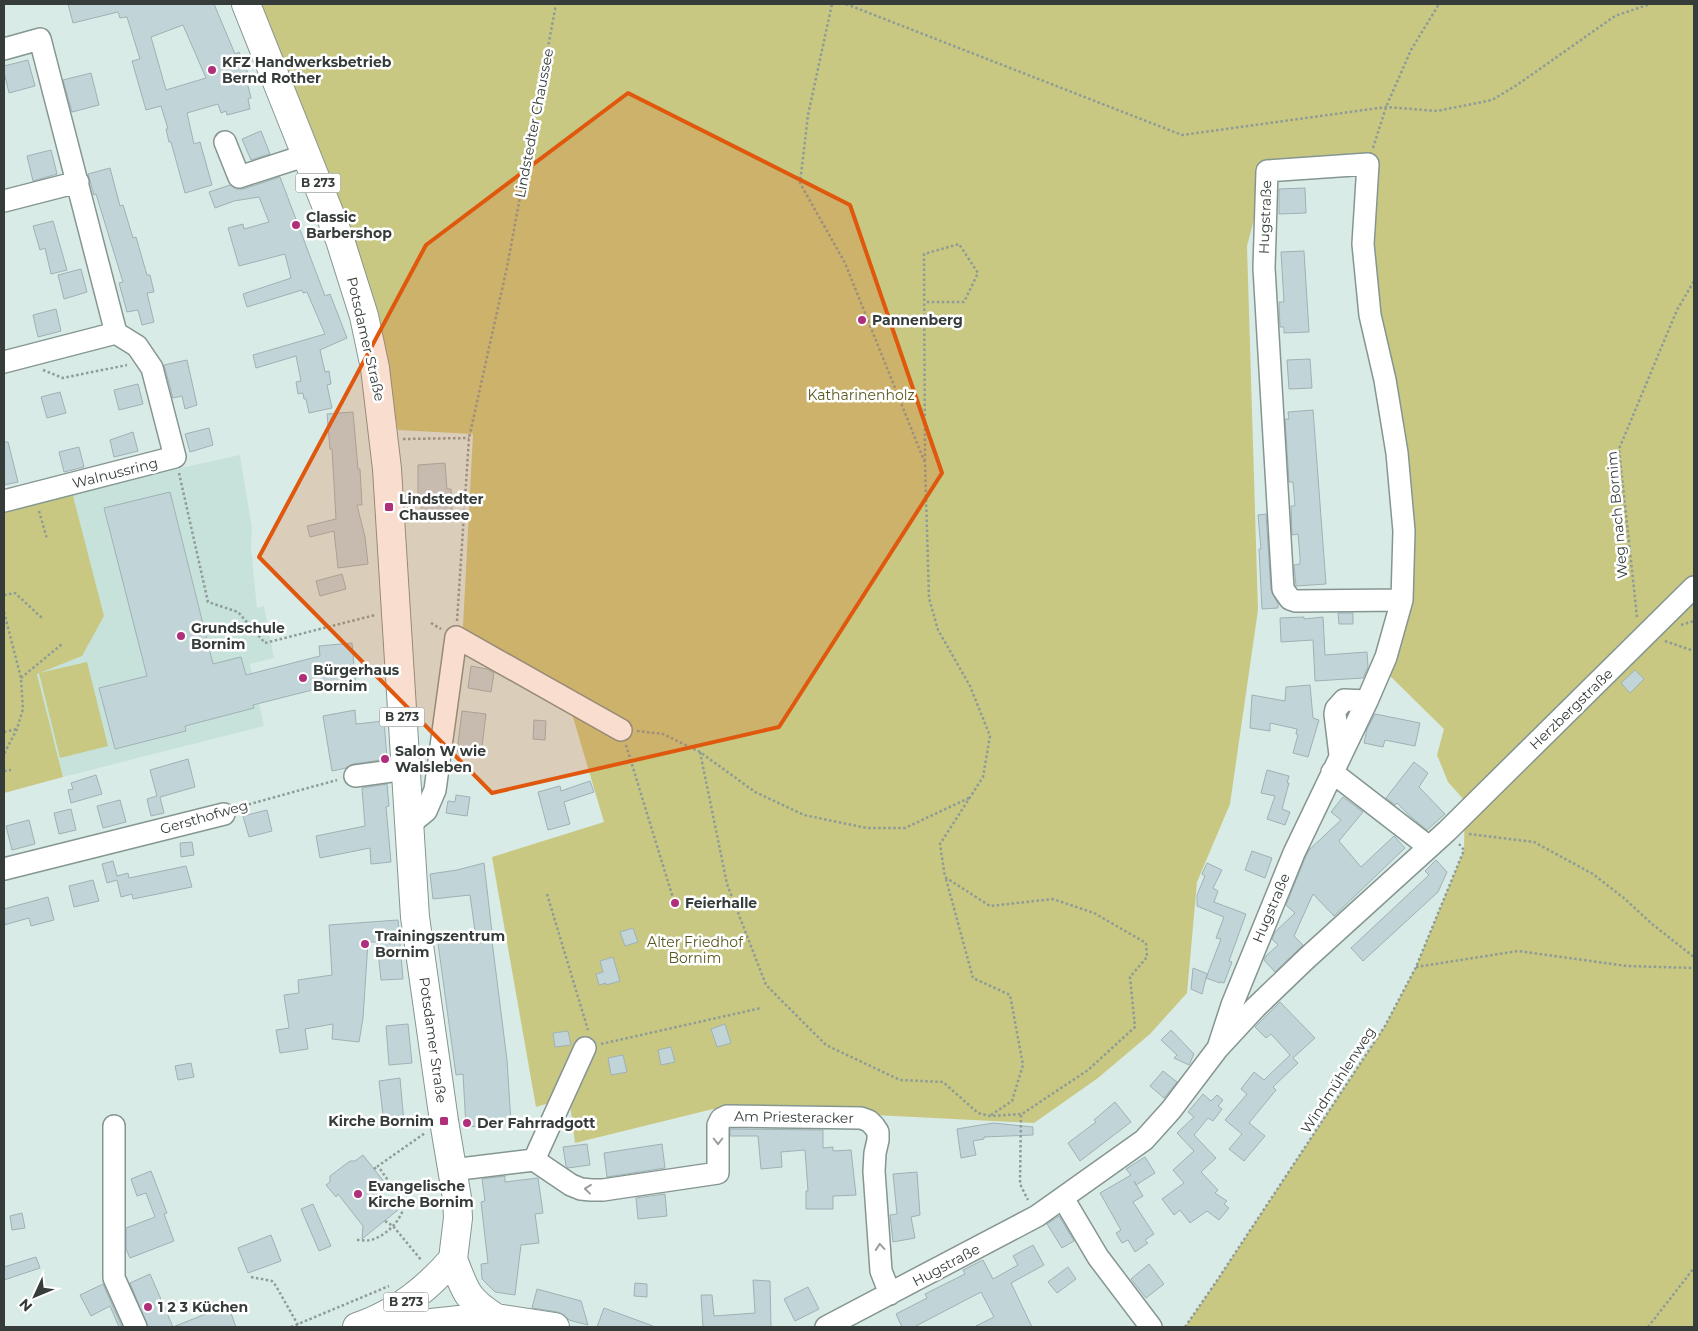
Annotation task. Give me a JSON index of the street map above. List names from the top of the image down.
{
  "streets": {
    "main road": ["B 273", "Potsdamer Straße"],
    "street": [
      "Hugstraße",
      "Walnussring",
      "Herzbergstraße",
      "Gersthofweg",
      "Am Priesteracker"
    ],
    "path": ["Lindstedter Chaussee", "Weg nach Bornim", "Windmühlenweg"]
  },
  "crossings": [
    ["B 273", "Potsdamer Straße"],
    ["Hugstraße", "Herzbergstraße"],
    ["Hugstraße", "Windmühlenweg"],
    ["Hugstraße", "Am Priesteracker"],
    ["Weg nach Bornim", "Herzbergstraße"],
    ["Herzbergstraße", "Windmühlenweg"]
  ],
  "parks": ["Katharinenholz", "Alter Friedhof Bornim"],
  "places": {
    "other": [
      "KFZ Handwerksbetrieb Bernd Rother",
      "Classic Barbershop",
      "Pannenberg",
      "Grundschule Bornim",
      "Bürgerhaus Bornim",
      "Salon W wie Walsleben",
      "Feierhalle",
      "Trainingszentrum Bornim",
      "Der Fahrradgott",
      "Evangelische Kirche Bornim",
      "1 2 3 Küchen"
    ],
    "transit": ["Lindstedter Chaussee", "Kirche Bornim"]
  },
  "north": "bottom left"
}
